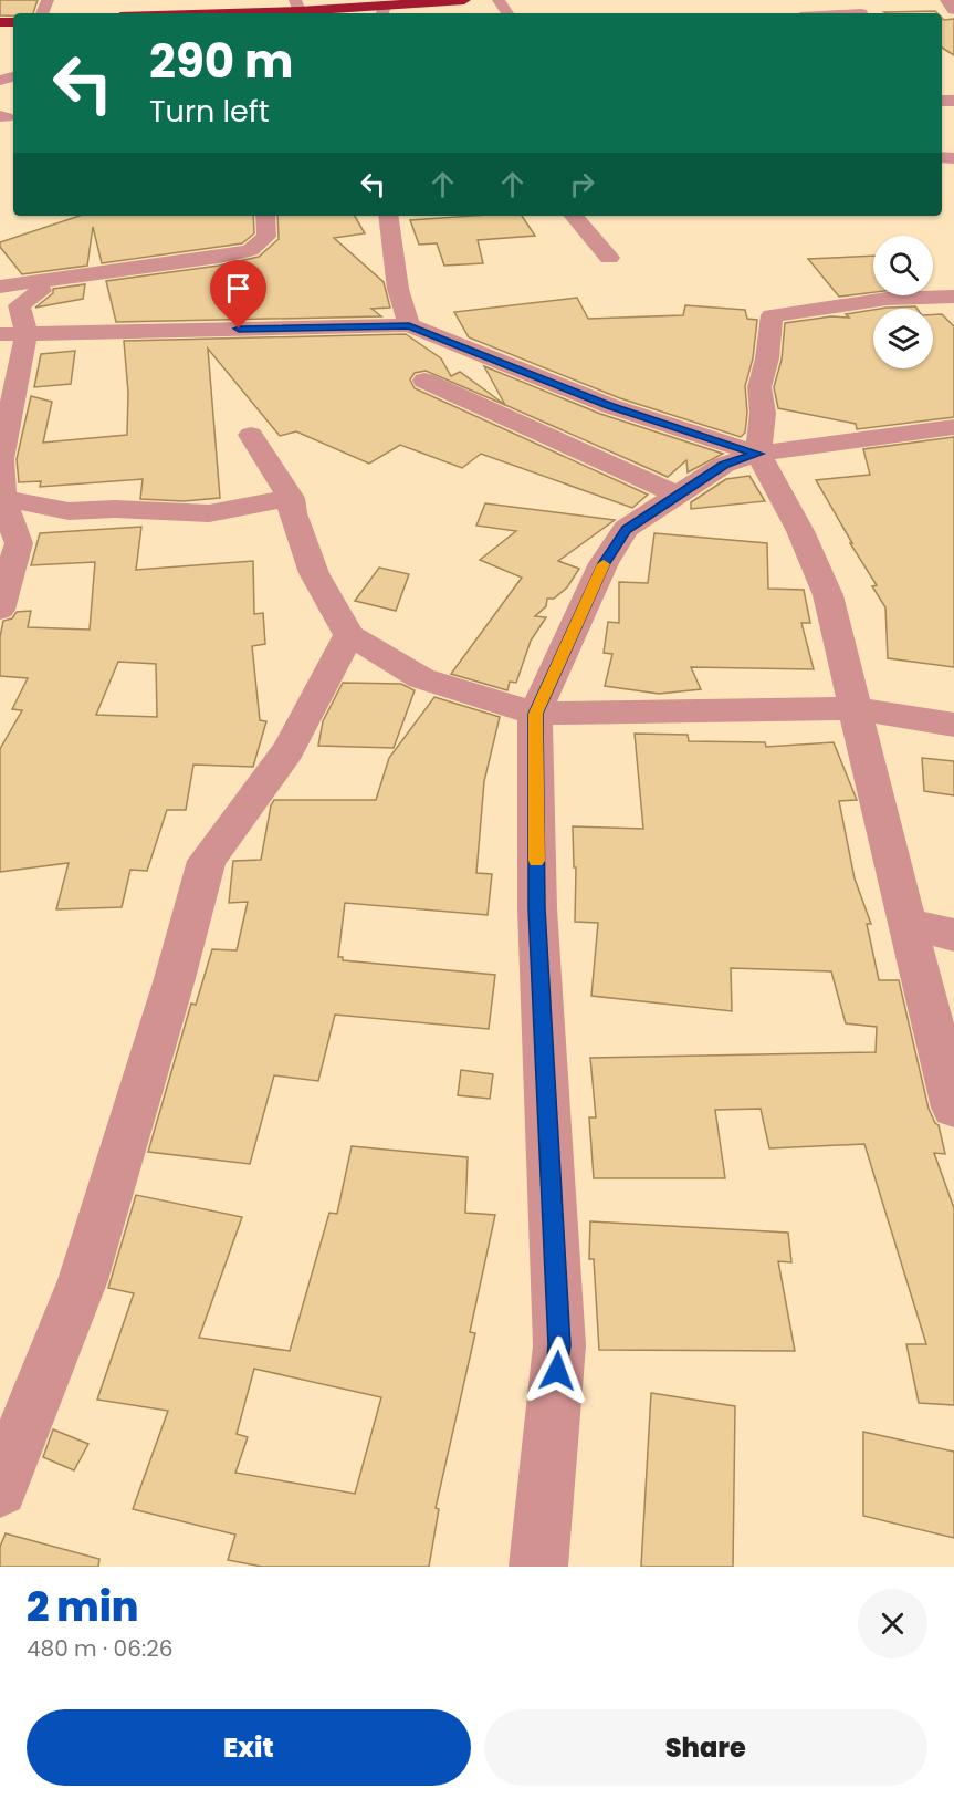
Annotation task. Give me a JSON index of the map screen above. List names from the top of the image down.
{
  "page": {
    "turn": ["290 m", "Turn left"],
    "heading": ["2 min", "480 m · 06:26"],
    "buttons": ["Exit", "Share"]
  }
}
